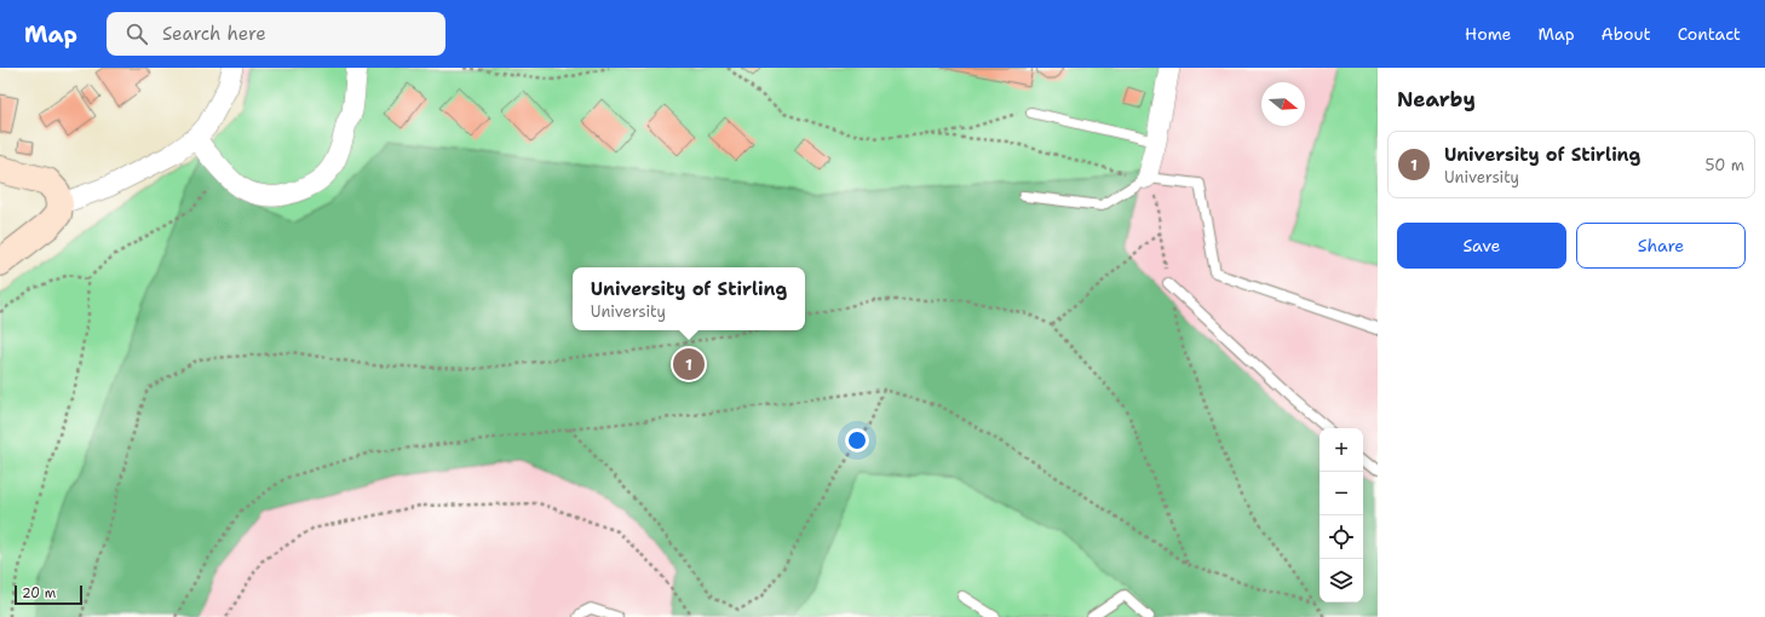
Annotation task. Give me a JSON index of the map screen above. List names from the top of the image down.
{
  "scale_bar": "20 m",
  "north": "right",
  "page": {
    "header": "Map",
    "search": "Search here",
    "nav": [
      "Home",
      "Map",
      "About",
      "Contact"
    ],
    "heading": "Nearby",
    "list": [
      {
        "mark": "1",
        "name": "University of Stirling",
        "note": "University",
        "value": "50 m"
      }
    ],
    "buttons": ["Save", "Share"],
    "popup": ["University of Stirling", "University"],
    "pins": "1",
    "map_buttons": ["+", "−"],
    "scale": "20 m"
  }
}
